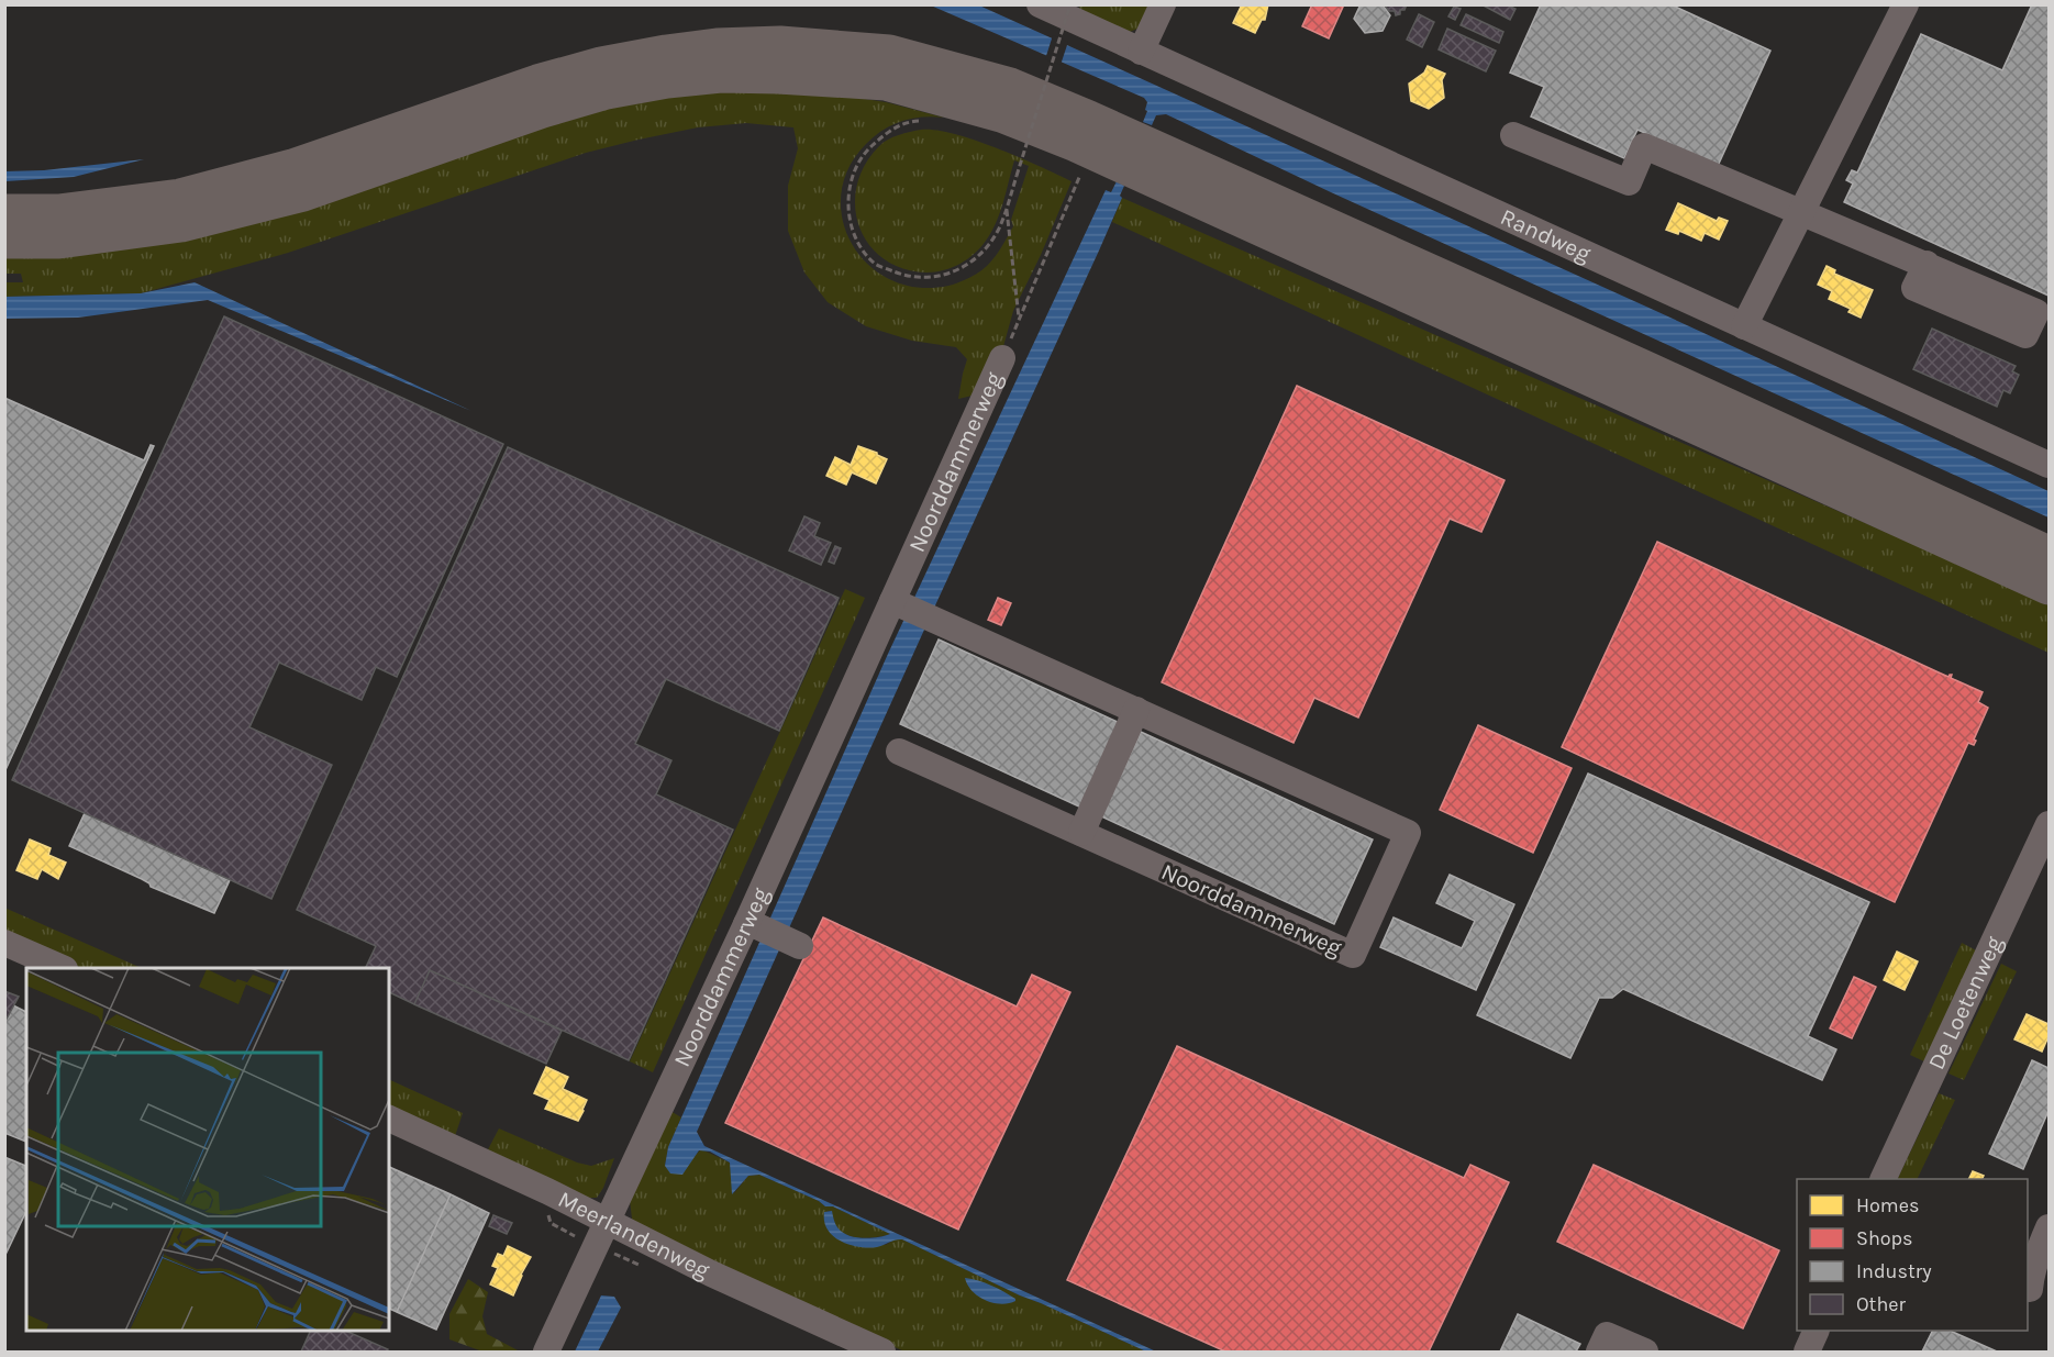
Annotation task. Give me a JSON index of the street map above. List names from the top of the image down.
{
  "streets": {
    "street": [
      "Randweg",
      "Noorddammerweg",
      "De Loetenweg",
      "Meerlandenweg"
    ]
  },
  "crossings": [
    ["Noorddammerweg", "Meerlandenweg"]
  ],
  "legend": [
    "Homes",
    "Shops",
    "Industry",
    "Other"
  ]
}
